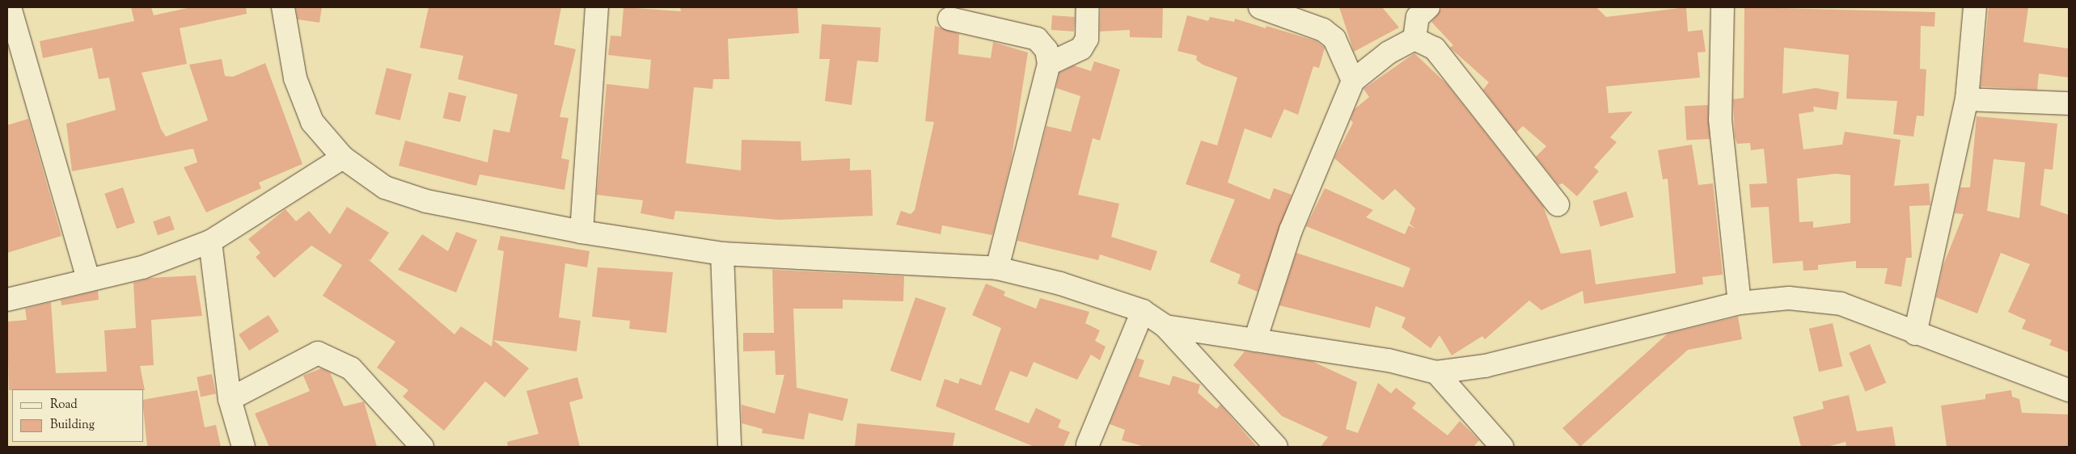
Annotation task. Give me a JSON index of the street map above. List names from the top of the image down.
{
  "legend": ["Road", "Building"]
}
